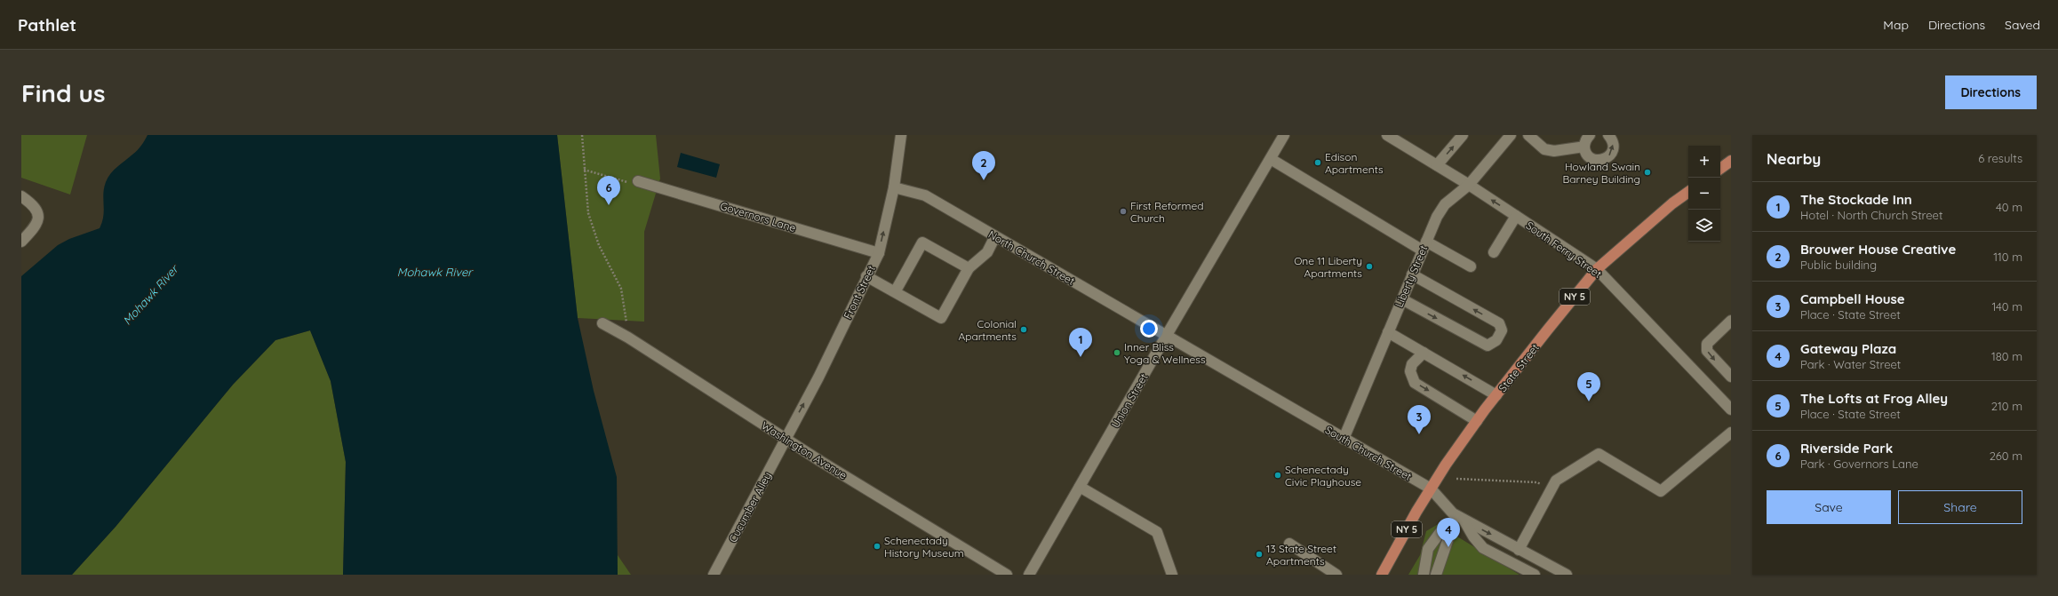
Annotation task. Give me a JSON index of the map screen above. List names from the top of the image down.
{
  "streets": {
    "main road": ["NY 5", "State Street"],
    "street": [
      "Governors Lane",
      "South Ferry Street",
      "North Church Street",
      "Liberty Street",
      "Front Street",
      "Union Street",
      "Washington Avenue",
      "South Church Street",
      "Cucumber Alley"
    ]
  },
  "crossings": [
    ["Governors Lane", "Front Street"],
    ["South Ferry Street", "Liberty Street"],
    ["South Ferry Street", "State Street"],
    ["North Church Street", "Front Street"],
    ["North Church Street", "Union Street"],
    ["North Church Street", "South Church Street"],
    ["Liberty Street", "South Church Street"],
    ["Front Street", "Washington Avenue"],
    ["Front Street", "Cucumber Alley"],
    ["State Street", "South Church Street"],
    ["Union Street", "South Church Street"],
    ["Washington Avenue", "Cucumber Alley"]
  ],
  "one_way": ["Front Street"],
  "water": ["Mohawk River"],
  "places": [
    "Edison Apartments",
    "Howland Swain Barney Building",
    "First Reformed Church",
    "One 11 Liberty Apartments",
    "Colonial Apartments",
    "Inner Bliss Yoga & Wellness",
    "Schenectady Civic Playhouse",
    "Schenectady History Museum",
    "13 State Street Apartments"
  ],
  "page": {
    "header": "Pathlet",
    "nav": ["Map", "Directions", "Saved"],
    "buttons": [
      "Directions",
      ["Save", "Share"]
    ],
    "title": "Find us",
    "heading": ["Nearby", "6 results"],
    "map_buttons": ["+", "−"],
    "pins": [
      "2",
      "6",
      "1",
      "5",
      "3",
      "4"
    ],
    "list": [
      {
        "mark": "1",
        "name": "The Stockade Inn",
        "note": "Hotel · North Church Street",
        "value": "40 m"
      },
      {
        "mark": "2",
        "name": "Brouwer House Creative",
        "note": "Public building",
        "value": "110 m"
      },
      {
        "mark": "3",
        "name": "Campbell House",
        "note": "Place · State Street",
        "value": "140 m"
      },
      {
        "mark": "4",
        "name": "Gateway Plaza",
        "note": "Park · Water Street",
        "value": "180 m"
      },
      {
        "mark": "5",
        "name": "The Lofts at Frog Alley",
        "note": "Place · State Street",
        "value": "210 m"
      },
      {
        "mark": "6",
        "name": "Riverside Park",
        "note": "Park · Governors Lane",
        "value": "260 m"
      }
    ]
  }
}
